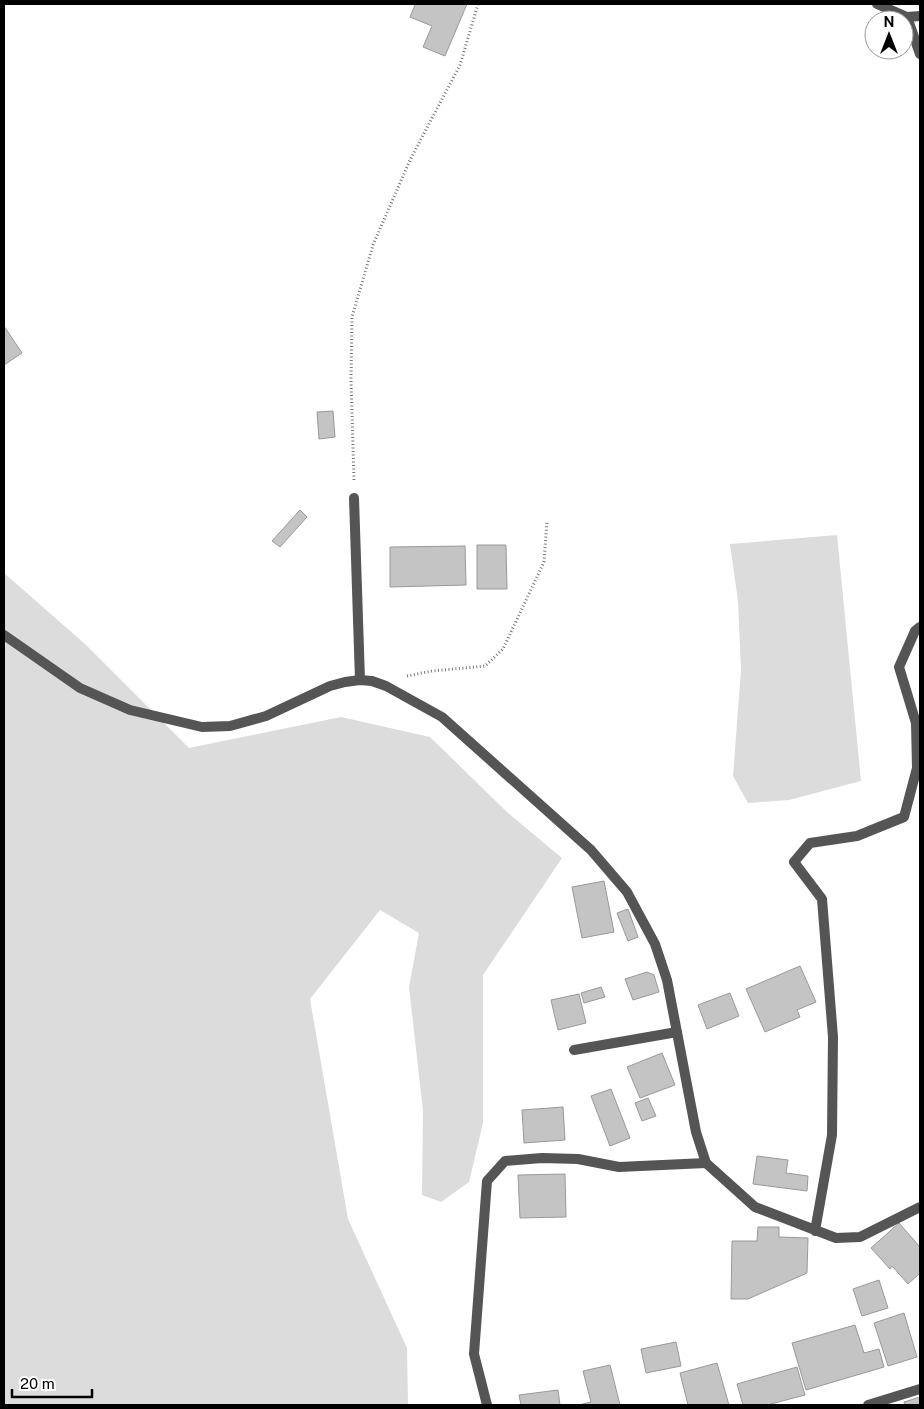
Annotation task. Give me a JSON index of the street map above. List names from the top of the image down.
{
  "scale_bar": "20 m",
  "north": "top"
}
